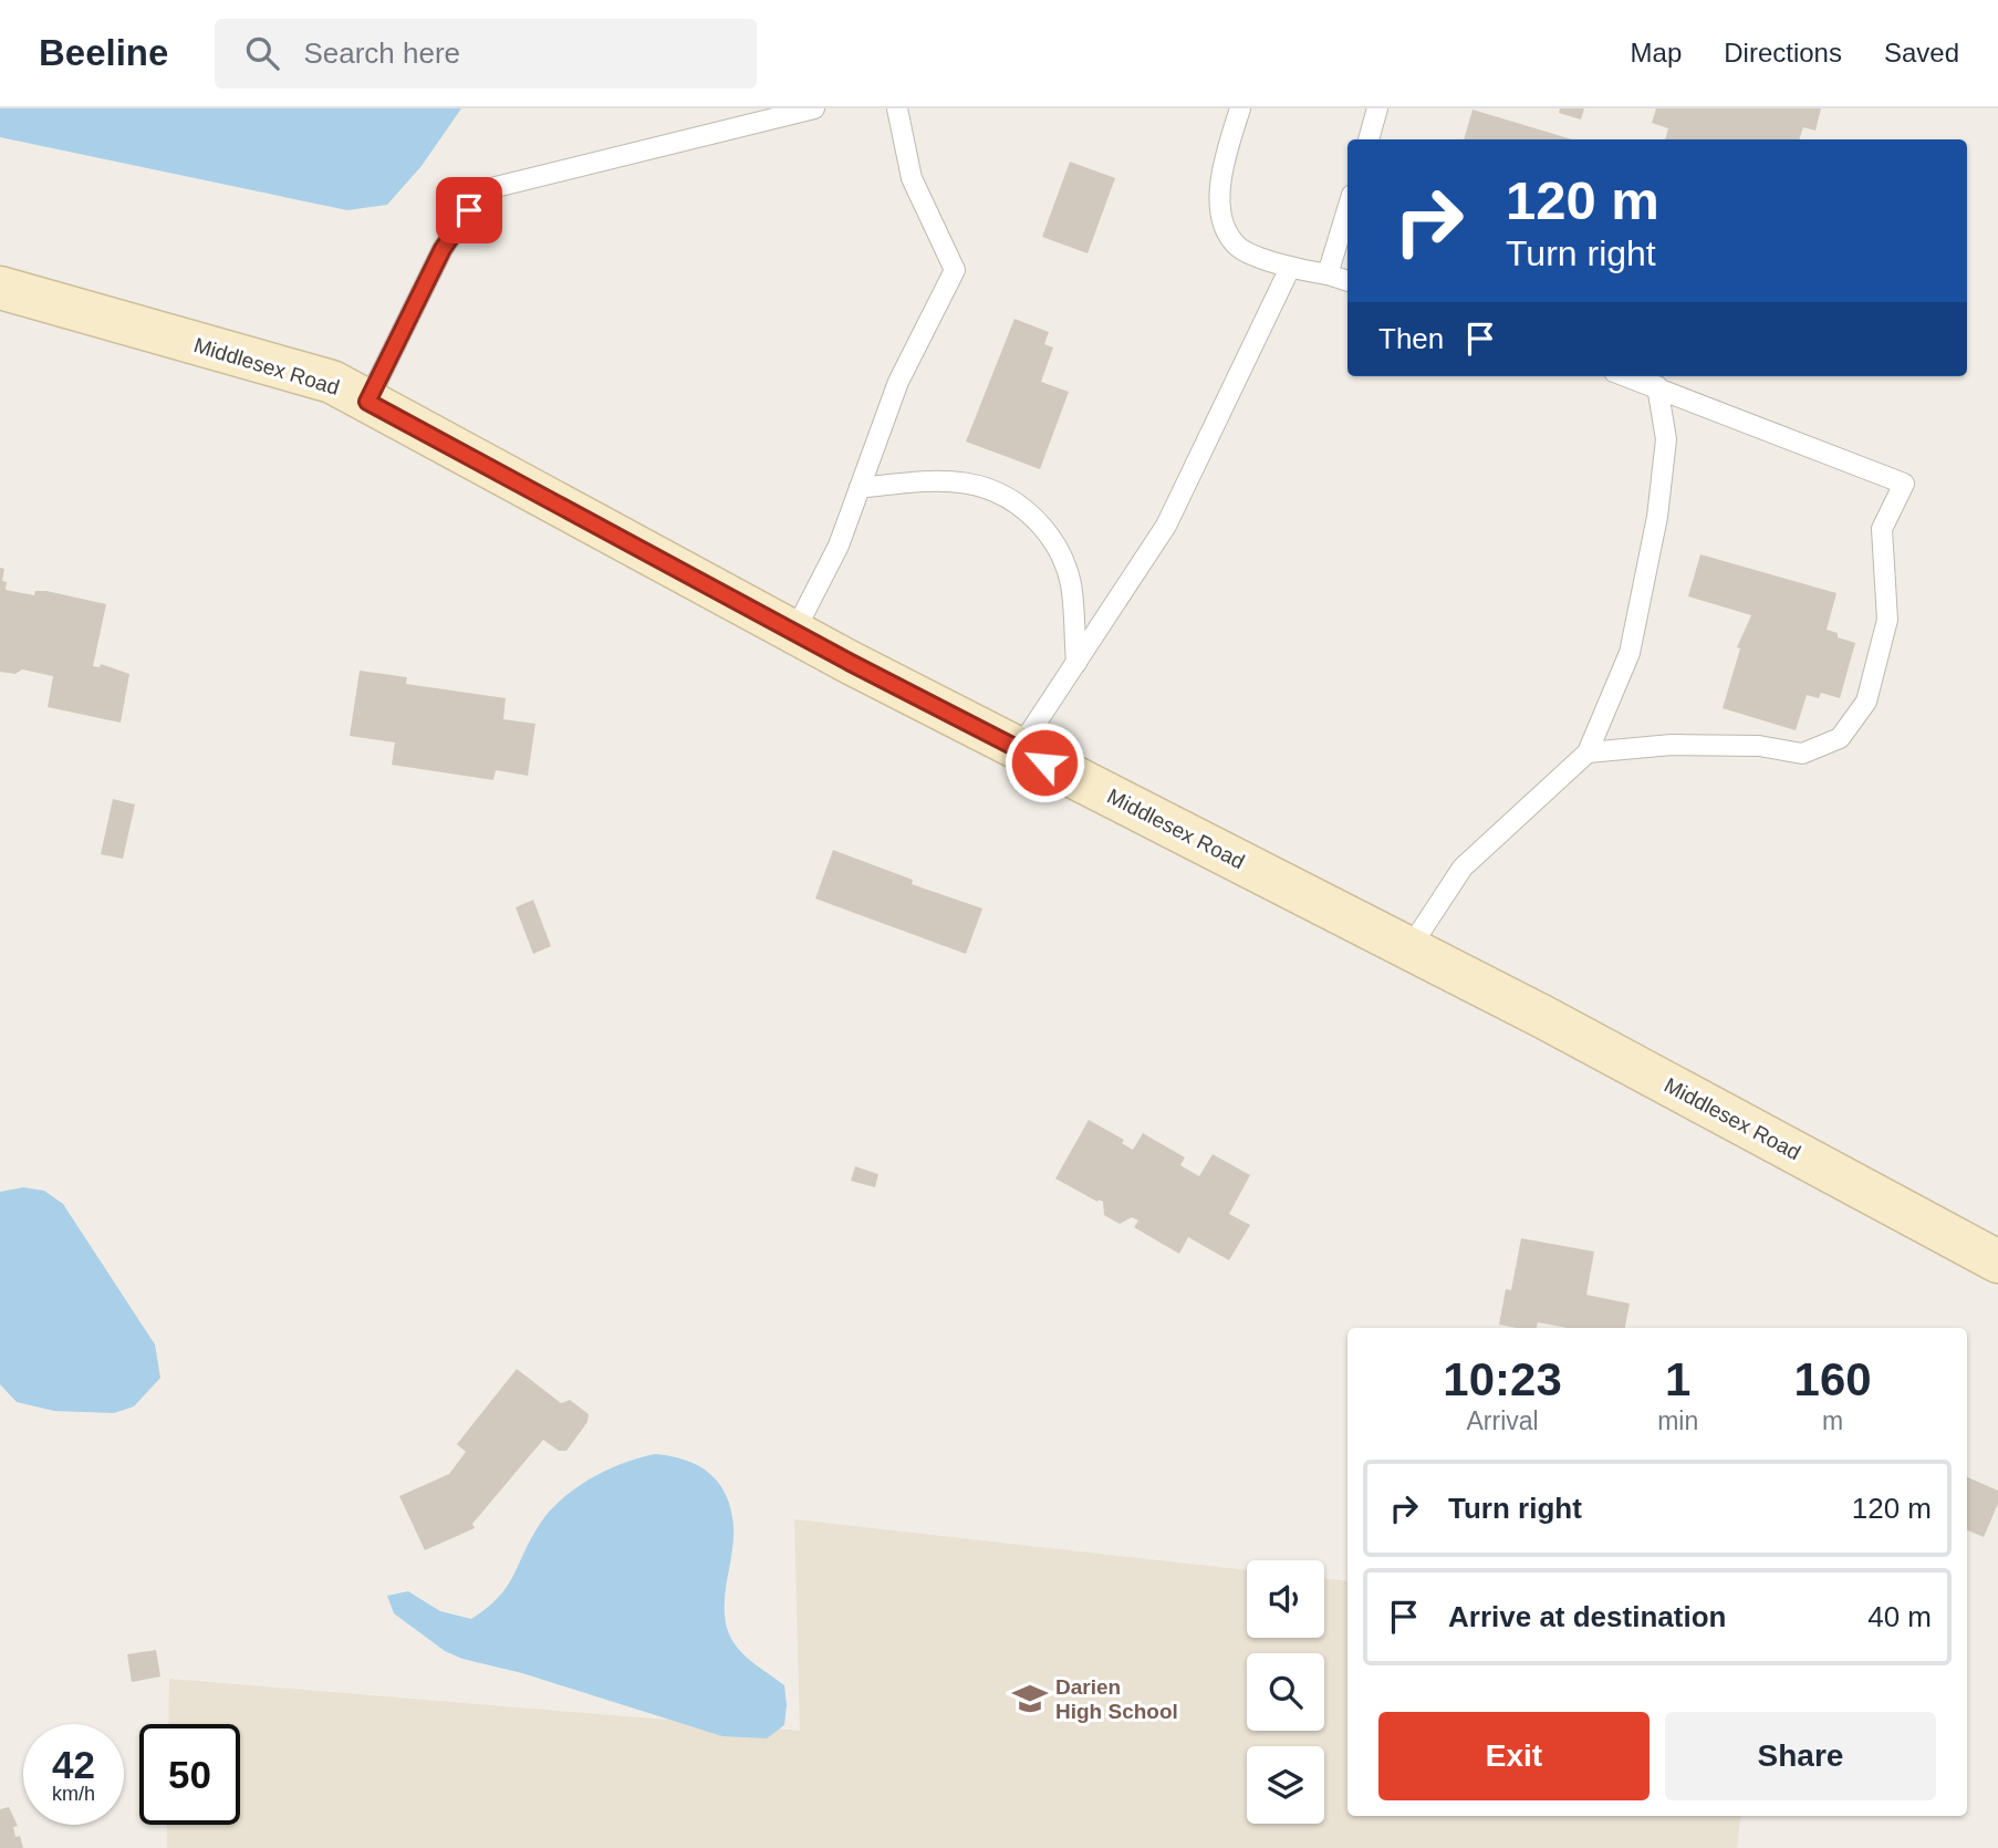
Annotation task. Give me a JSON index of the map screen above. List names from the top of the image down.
{
  "streets": {
    "main road": ["Middlesex Road"]
  },
  "places": {
    "school or university": ["Darien High School"]
  },
  "page": {
    "header": "Beeline",
    "search": "Search here",
    "nav": ["Map", "Directions", "Saved"],
    "turn": ["120 m", "Turn right"],
    "then": "Then",
    "eta": [
      "10:23",
      "Arrival",
      "1",
      "min",
      "160",
      "m"
    ],
    "list": [
      {
        "name": "Turn right",
        "value": "120 m"
      },
      {
        "name": "Arrive at destination",
        "value": "40 m"
      }
    ],
    "buttons": ["Exit", "Share"],
    "speed": "42 km/h",
    "limit": "50"
  }
}
